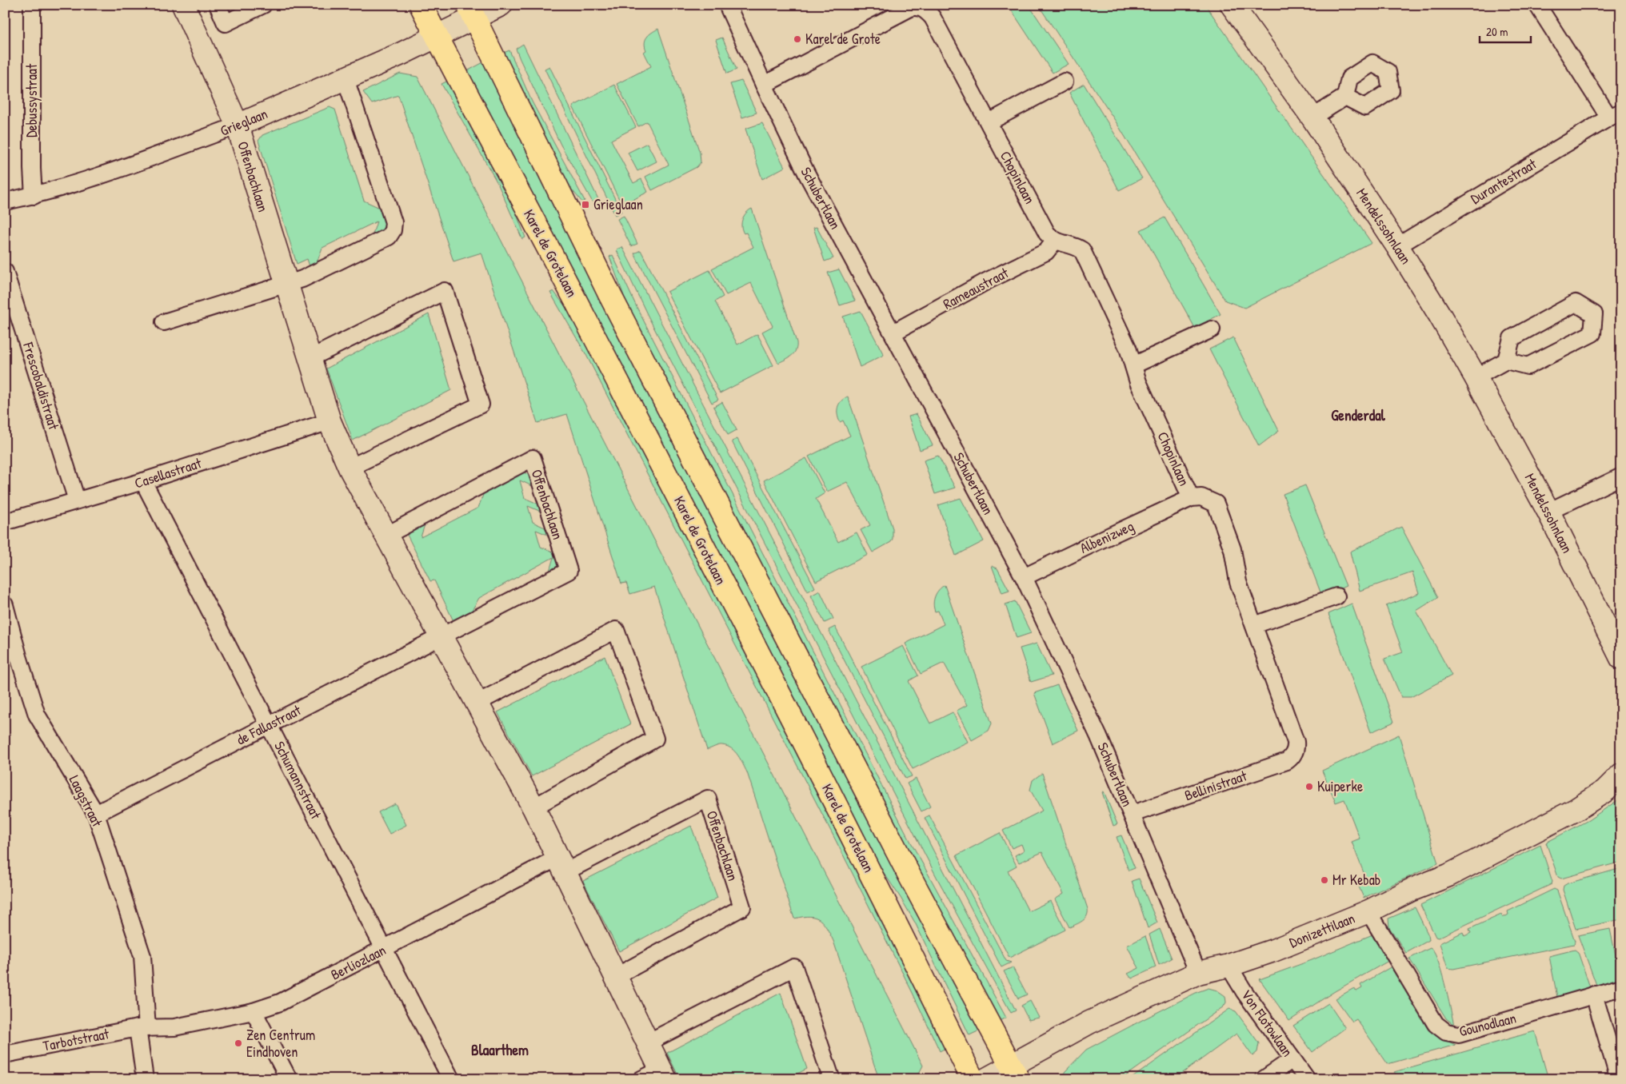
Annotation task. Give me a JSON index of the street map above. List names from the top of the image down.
{
  "streets": {
    "main road": ["Karel de Grotelaan"],
    "street": [
      "Debussystraat",
      "Grieglaan",
      "Offenbachlaan",
      "Chopinlaan",
      "Durantestraat",
      "Schubertlaan",
      "Mendelssohnlaan",
      "Rameaustraat",
      "Frescobaldistraat",
      "Casellastraat",
      "Albenizweg",
      "de Fallastraat",
      "Schumannstraat",
      "Bellinistraat",
      "Laagstraat",
      "Donizettilaan",
      "Berliozlaan",
      "Von Flotowlaan",
      "Gounodlaan",
      "Tarbotstraat"
    ]
  },
  "crossings": [
    ["Debussystraat", "Grieglaan"],
    ["Grieglaan", "Offenbachlaan"],
    ["Grieglaan", "Karel de Grotelaan"],
    ["Offenbachlaan", "Casellastraat"],
    ["Offenbachlaan", "de Fallastraat"],
    ["Offenbachlaan", "Berliozlaan"],
    ["Chopinlaan", "Schubertlaan"],
    ["Chopinlaan", "Rameaustraat"],
    ["Chopinlaan", "Albenizweg"],
    ["Chopinlaan", "Bellinistraat"],
    ["Durantestraat", "Mendelssohnlaan"],
    ["Schubertlaan", "Rameaustraat"],
    ["Schubertlaan", "Albenizweg"],
    ["Schubertlaan", "Bellinistraat"],
    ["Schubertlaan", "Donizettilaan"],
    ["Frescobaldistraat", "Casellastraat"],
    ["Casellastraat", "Schumannstraat"],
    ["de Fallastraat", "Schumannstraat"],
    ["de Fallastraat", "Laagstraat"],
    ["Schumannstraat", "Berliozlaan"],
    ["Laagstraat", "Berliozlaan"],
    ["Laagstraat", "Tarbotstraat"],
    ["Donizettilaan", "Von Flotowlaan"],
    ["Donizettilaan", "Gounodlaan"],
    ["Berliozlaan", "Tarbotstraat"]
  ],
  "districts": ["Genderdal", "Blaarthem"],
  "places": {
    "other": [
      "Karel de Grote",
      "Kuiperke",
      "Mr Kebab",
      "Zen Centrum Eindhoven"
    ],
    "transit": ["Grieglaan"]
  },
  "scale_bar": "20 m"
}
